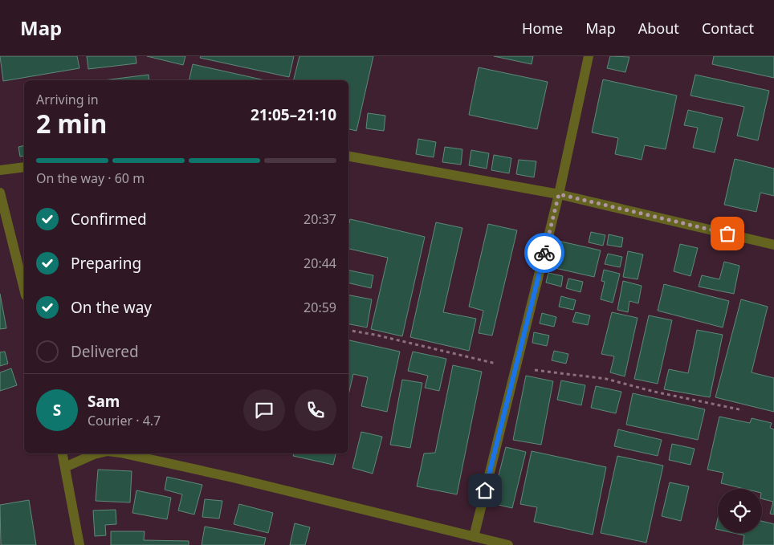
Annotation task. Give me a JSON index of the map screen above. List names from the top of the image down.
{
  "page": {
    "header": "Map",
    "nav": [
      "Home",
      "Map",
      "About",
      "Contact"
    ],
    "heading": ["2 min", "Arriving in", "21:05–21:10"],
    "panel": ["Sam", "Courier · 4.7"],
    "bar": "On the way · 60 m",
    "list": [
      ["Confirmed", "20:37"],
      ["Preparing", "20:44"],
      ["On the way", "20:59"],
      "Delivered"
    ],
    "round": "S"
  }
}
